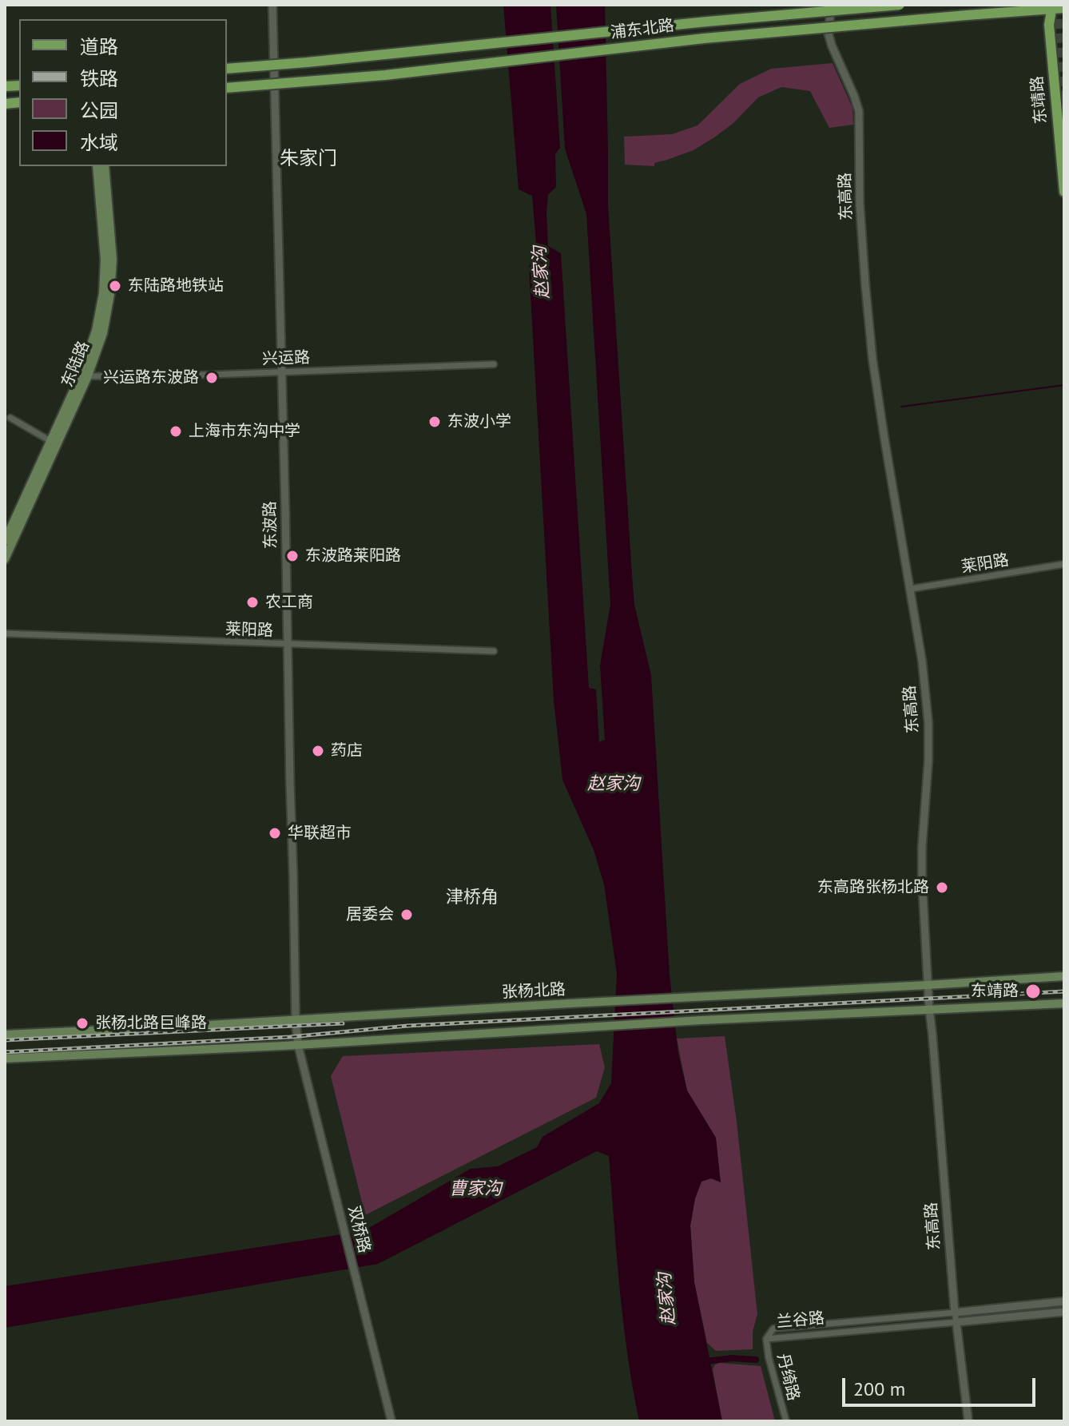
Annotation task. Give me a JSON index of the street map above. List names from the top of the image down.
{
  "streets": {
    "main road": [
      "浦东北路",
      "东靖路",
      "东陆路",
      "张杨北路"
    ],
    "street": [
      "东高路",
      "兴运路",
      "东波路",
      "莱阳路",
      "双桥路",
      "兰谷路",
      "丹绮路"
    ]
  },
  "crossings": [
    ["浦东北路", "东靖路"],
    ["东高路", "莱阳路"],
    ["东高路", "张杨北路"],
    ["东高路", "兰谷路"],
    ["兴运路", "东陆路"],
    ["兴运路", "东波路"],
    ["东波路", "莱阳路"],
    ["东波路", "张杨北路"],
    ["东波路", "双桥路"],
    ["兰谷路", "丹绮路"]
  ],
  "districts": ["朱家门", "津桥角"],
  "water": ["赵家沟", "曹家沟"],
  "places": [
    "东陆路地铁站",
    "兴运路东波路",
    "东波小学",
    "上海市东沟中学",
    "东波路莱阳路",
    "农工商",
    "药店",
    "华联超市",
    "东高路张杨北路",
    "居委会",
    "东靖路",
    "张杨北路巨峰路"
  ],
  "legend": [
    "道路",
    "铁路",
    "公园",
    "水域"
  ],
  "scale_bar": "200 m"
}
